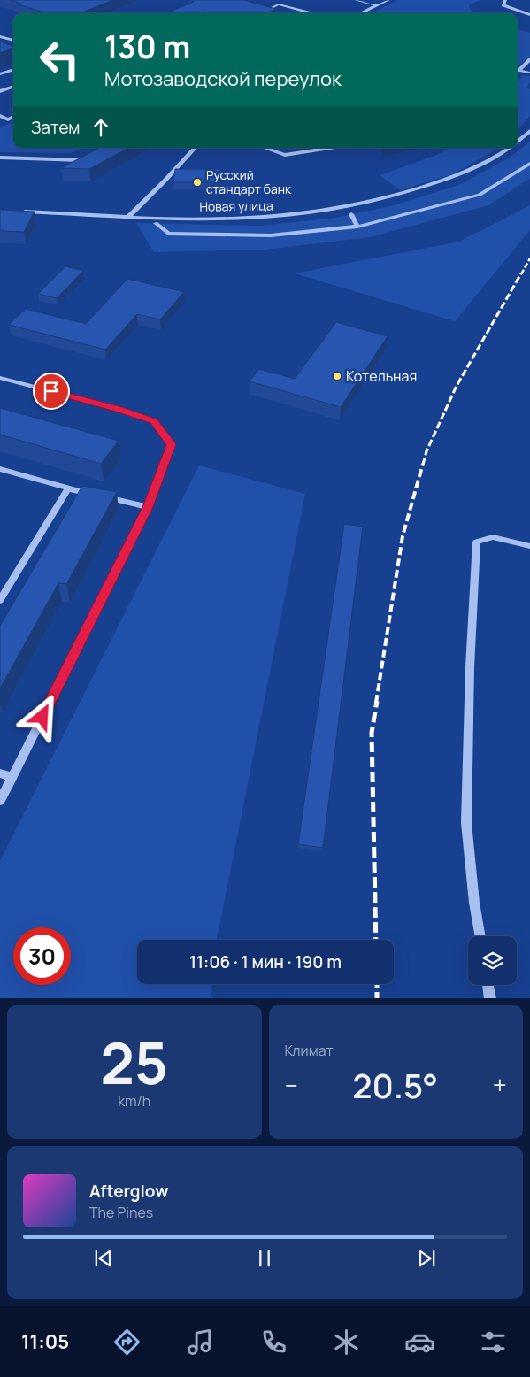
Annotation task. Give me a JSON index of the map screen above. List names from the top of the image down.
{
  "streets": {
    "street": ["Новая улица"]
  },
  "places": ["Русский стандарт банк", "Котельная"],
  "page": {
    "turn": ["130 m", "Мотозаводской переулок"],
    "then": "Затем",
    "limit": "30",
    "trip": "11:06 · 1 мин · 190 m",
    "tile": [
      ["25", "km/h"],
      "Климат"
    ],
    "heat": ["−", "20.5°", "+"],
    "song": ["Afterglow", "The Pines"],
    "tabs": "11:05"
  }
}
